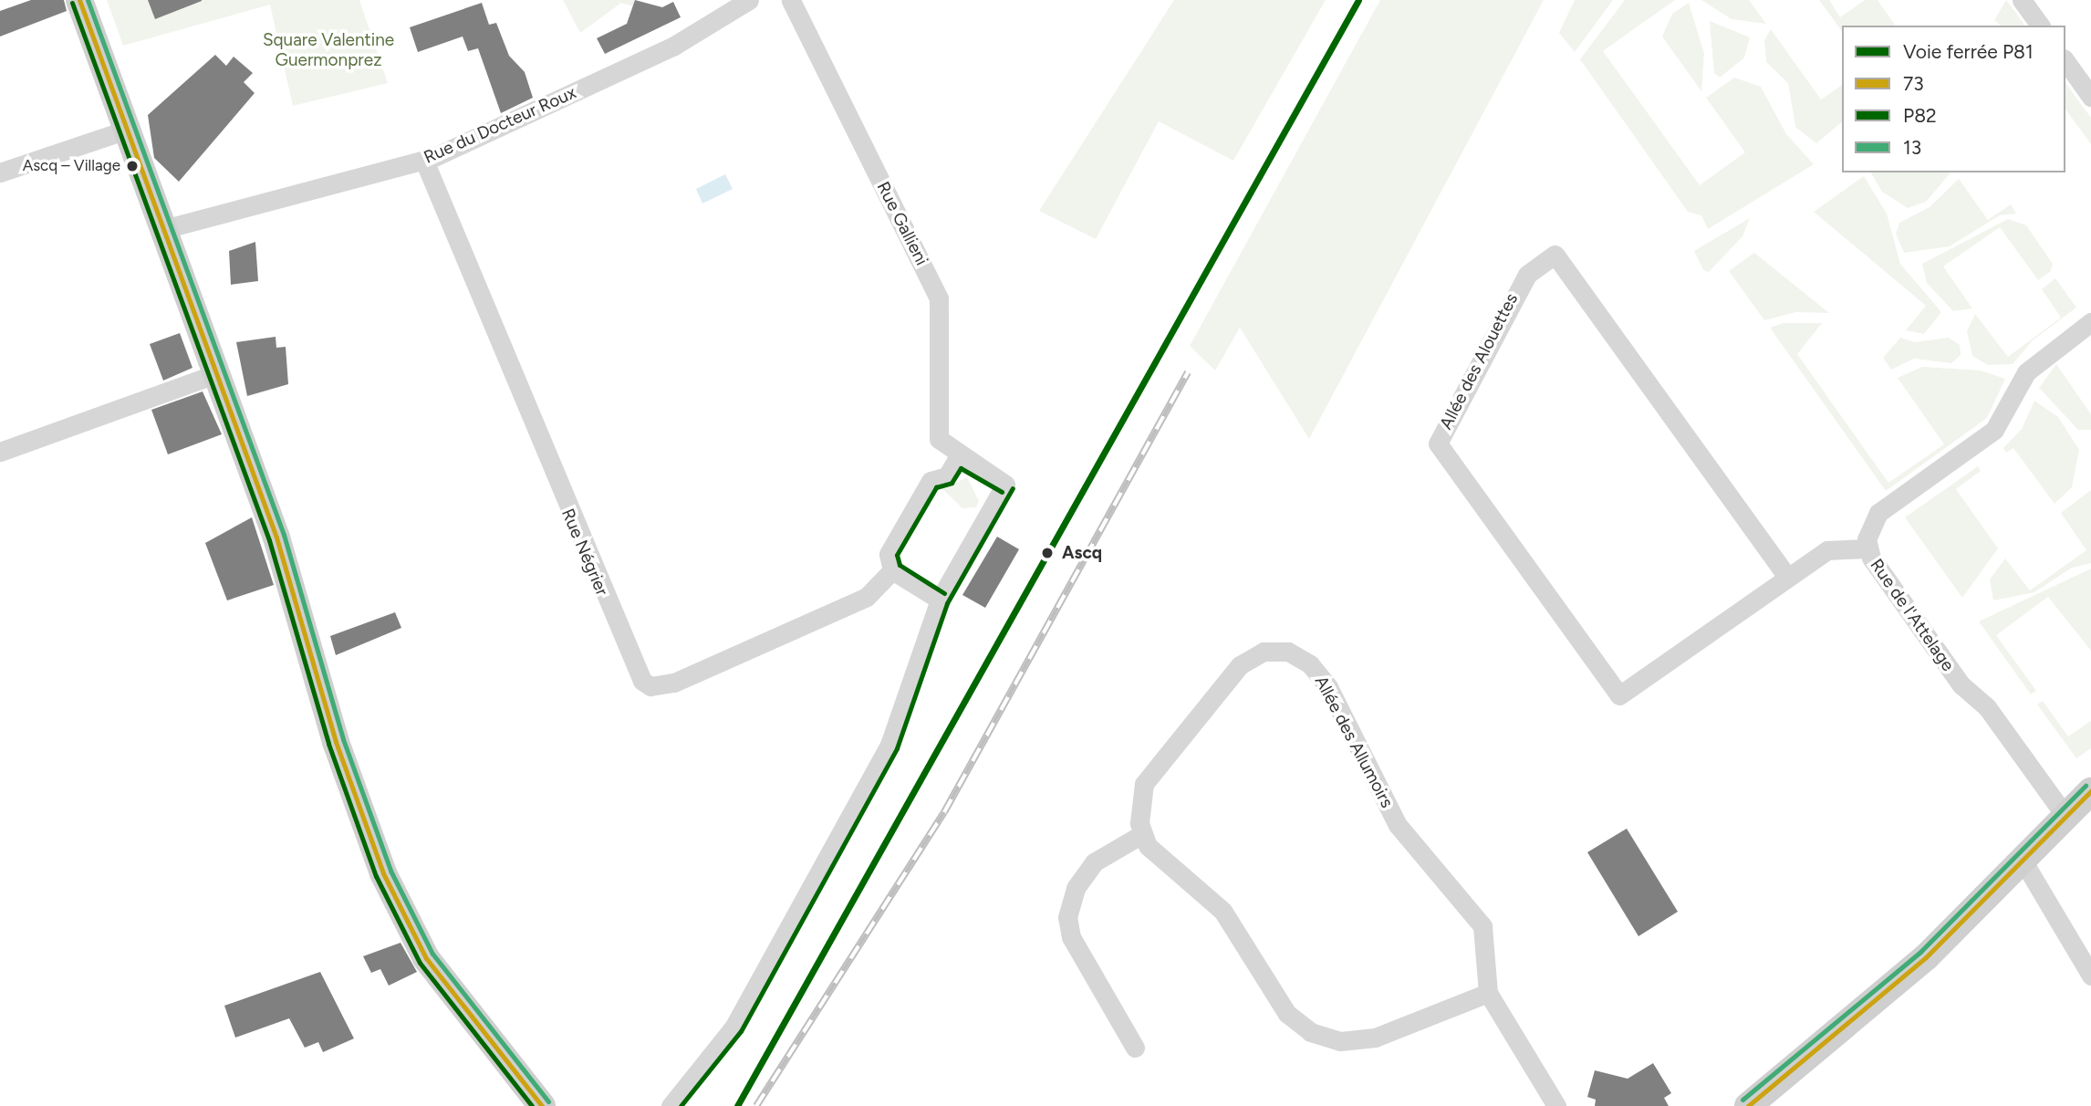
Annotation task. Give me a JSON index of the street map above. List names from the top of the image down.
{
  "streets": {
    "street": [
      "Rue du Docteur Roux",
      "Rue Gallieni",
      "Allée des Alouettes",
      "Rue Négrier",
      "Rue de l'Attelage",
      "Allée des Allumoirs"
    ]
  },
  "crossings": [
    ["Rue du Docteur Roux", "Rue Négrier"],
    ["Allée des Alouettes", "Rue de l'Attelage"]
  ],
  "parks": ["Square Valentine Guermonprez"],
  "places": ["Ascq – Village", "Ascq"],
  "lines": [
    "rail line P81",
    "transit line 73",
    "transit line 13",
    "transit line P82"
  ],
  "legend": [
    "Voie ferrée P81",
    "73",
    "P82",
    "13"
  ]
}
